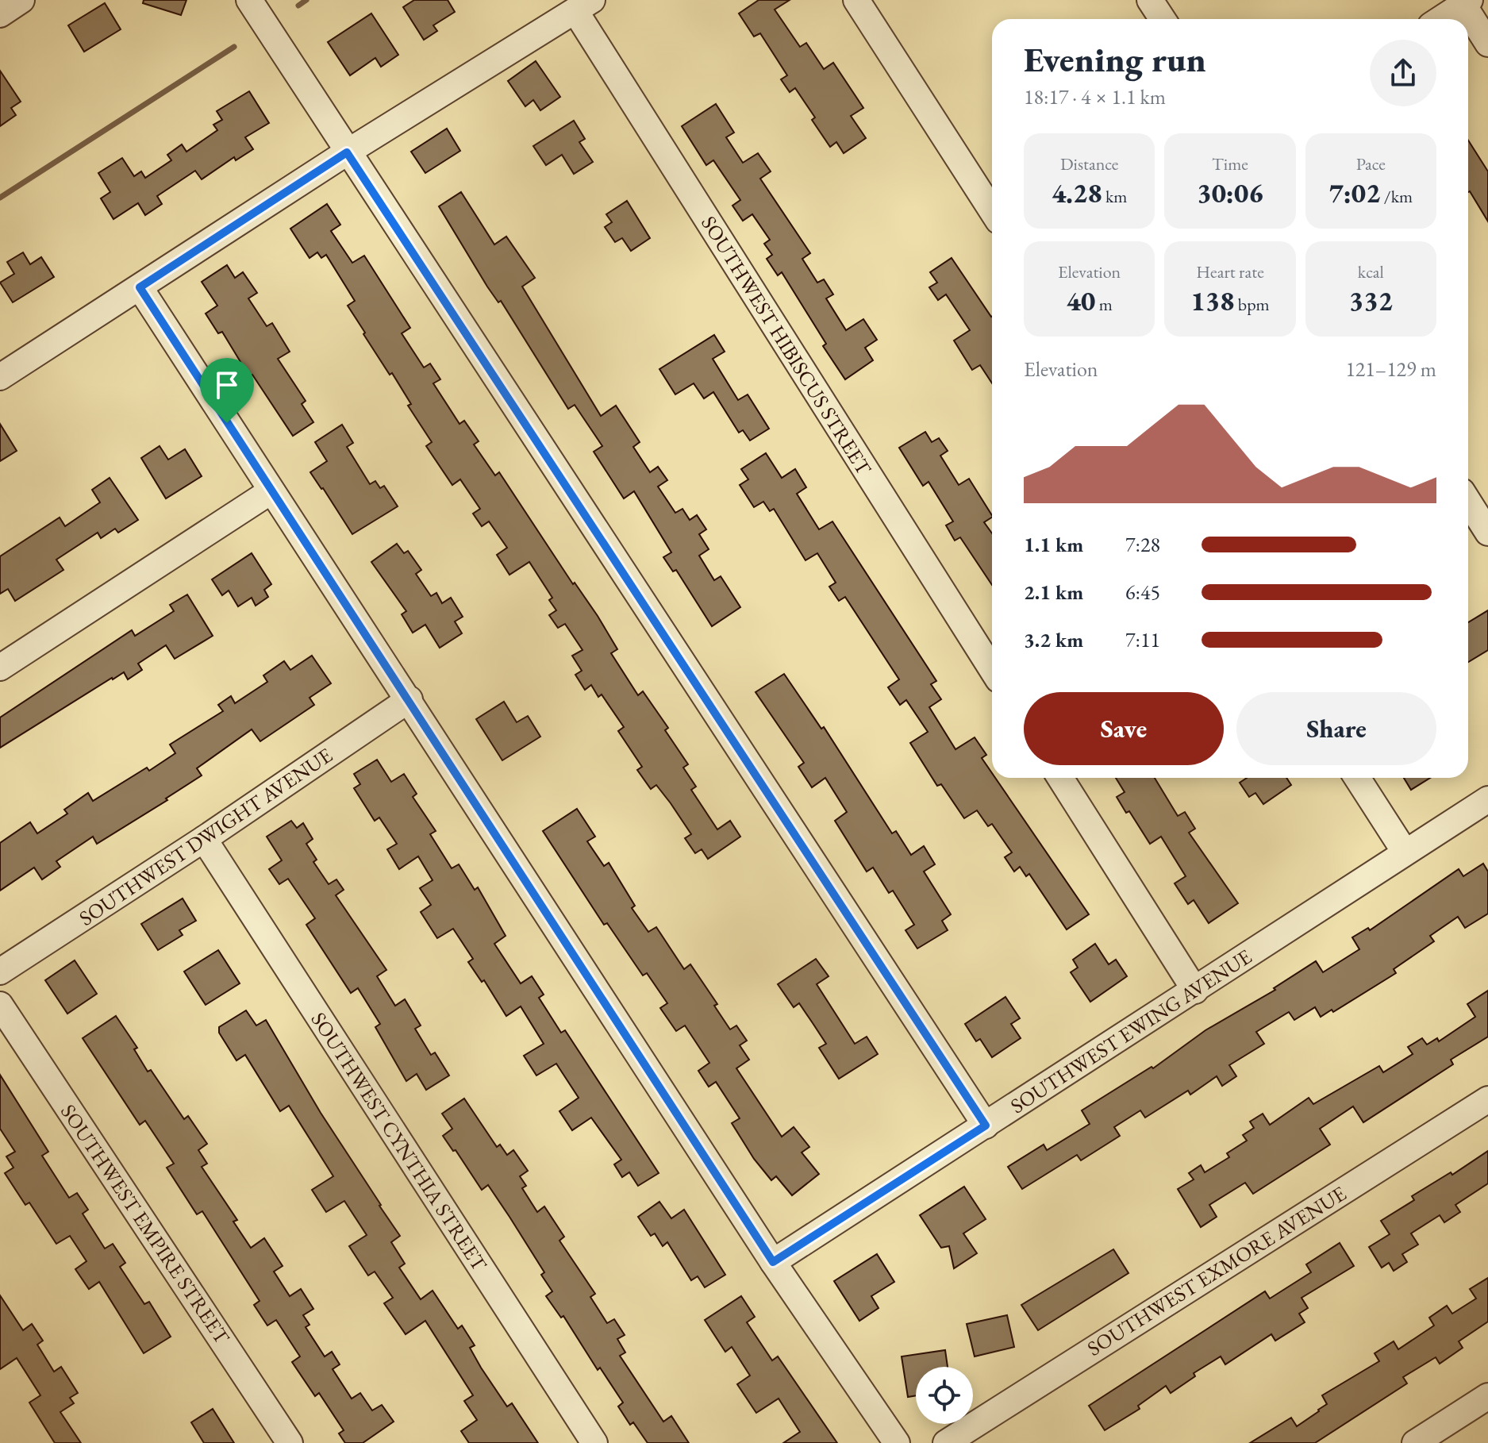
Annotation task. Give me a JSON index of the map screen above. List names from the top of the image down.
{
  "streets": {
    "street": [
      "SOUTHWEST HIBISCUS STREET",
      "SOUTHWEST DWIGHT AVENUE",
      "SOUTHWEST EWING AVENUE",
      "SOUTHWEST CYNTHIA STREET",
      "SOUTHWEST EMPIRE STREET",
      "SOUTHWEST EXMORE AVENUE"
    ]
  },
  "crossings": [
    ["SOUTHWEST DWIGHT AVENUE", "SOUTHWEST CYNTHIA STREET"]
  ],
  "page": {
    "heading": ["Evening run", "18:17 · 4 × 1.1 km"],
    "stats": [
      ["Distance", "4.28 km"],
      ["Time", "30:06"],
      ["Pace", "7:02 /km"],
      ["Elevation", "40 m"],
      ["Heart rate", "138 bpm"],
      ["kcal", "332"]
    ],
    "chart": ["Elevation", "121–129 m"],
    "list": [
      {
        "name": "1.1 km",
        "note": "7:28"
      },
      {
        "name": "2.1 km",
        "note": "6:45"
      },
      {
        "name": "3.2 km",
        "note": "7:11"
      }
    ],
    "buttons": ["Save", "Share"]
  }
}
